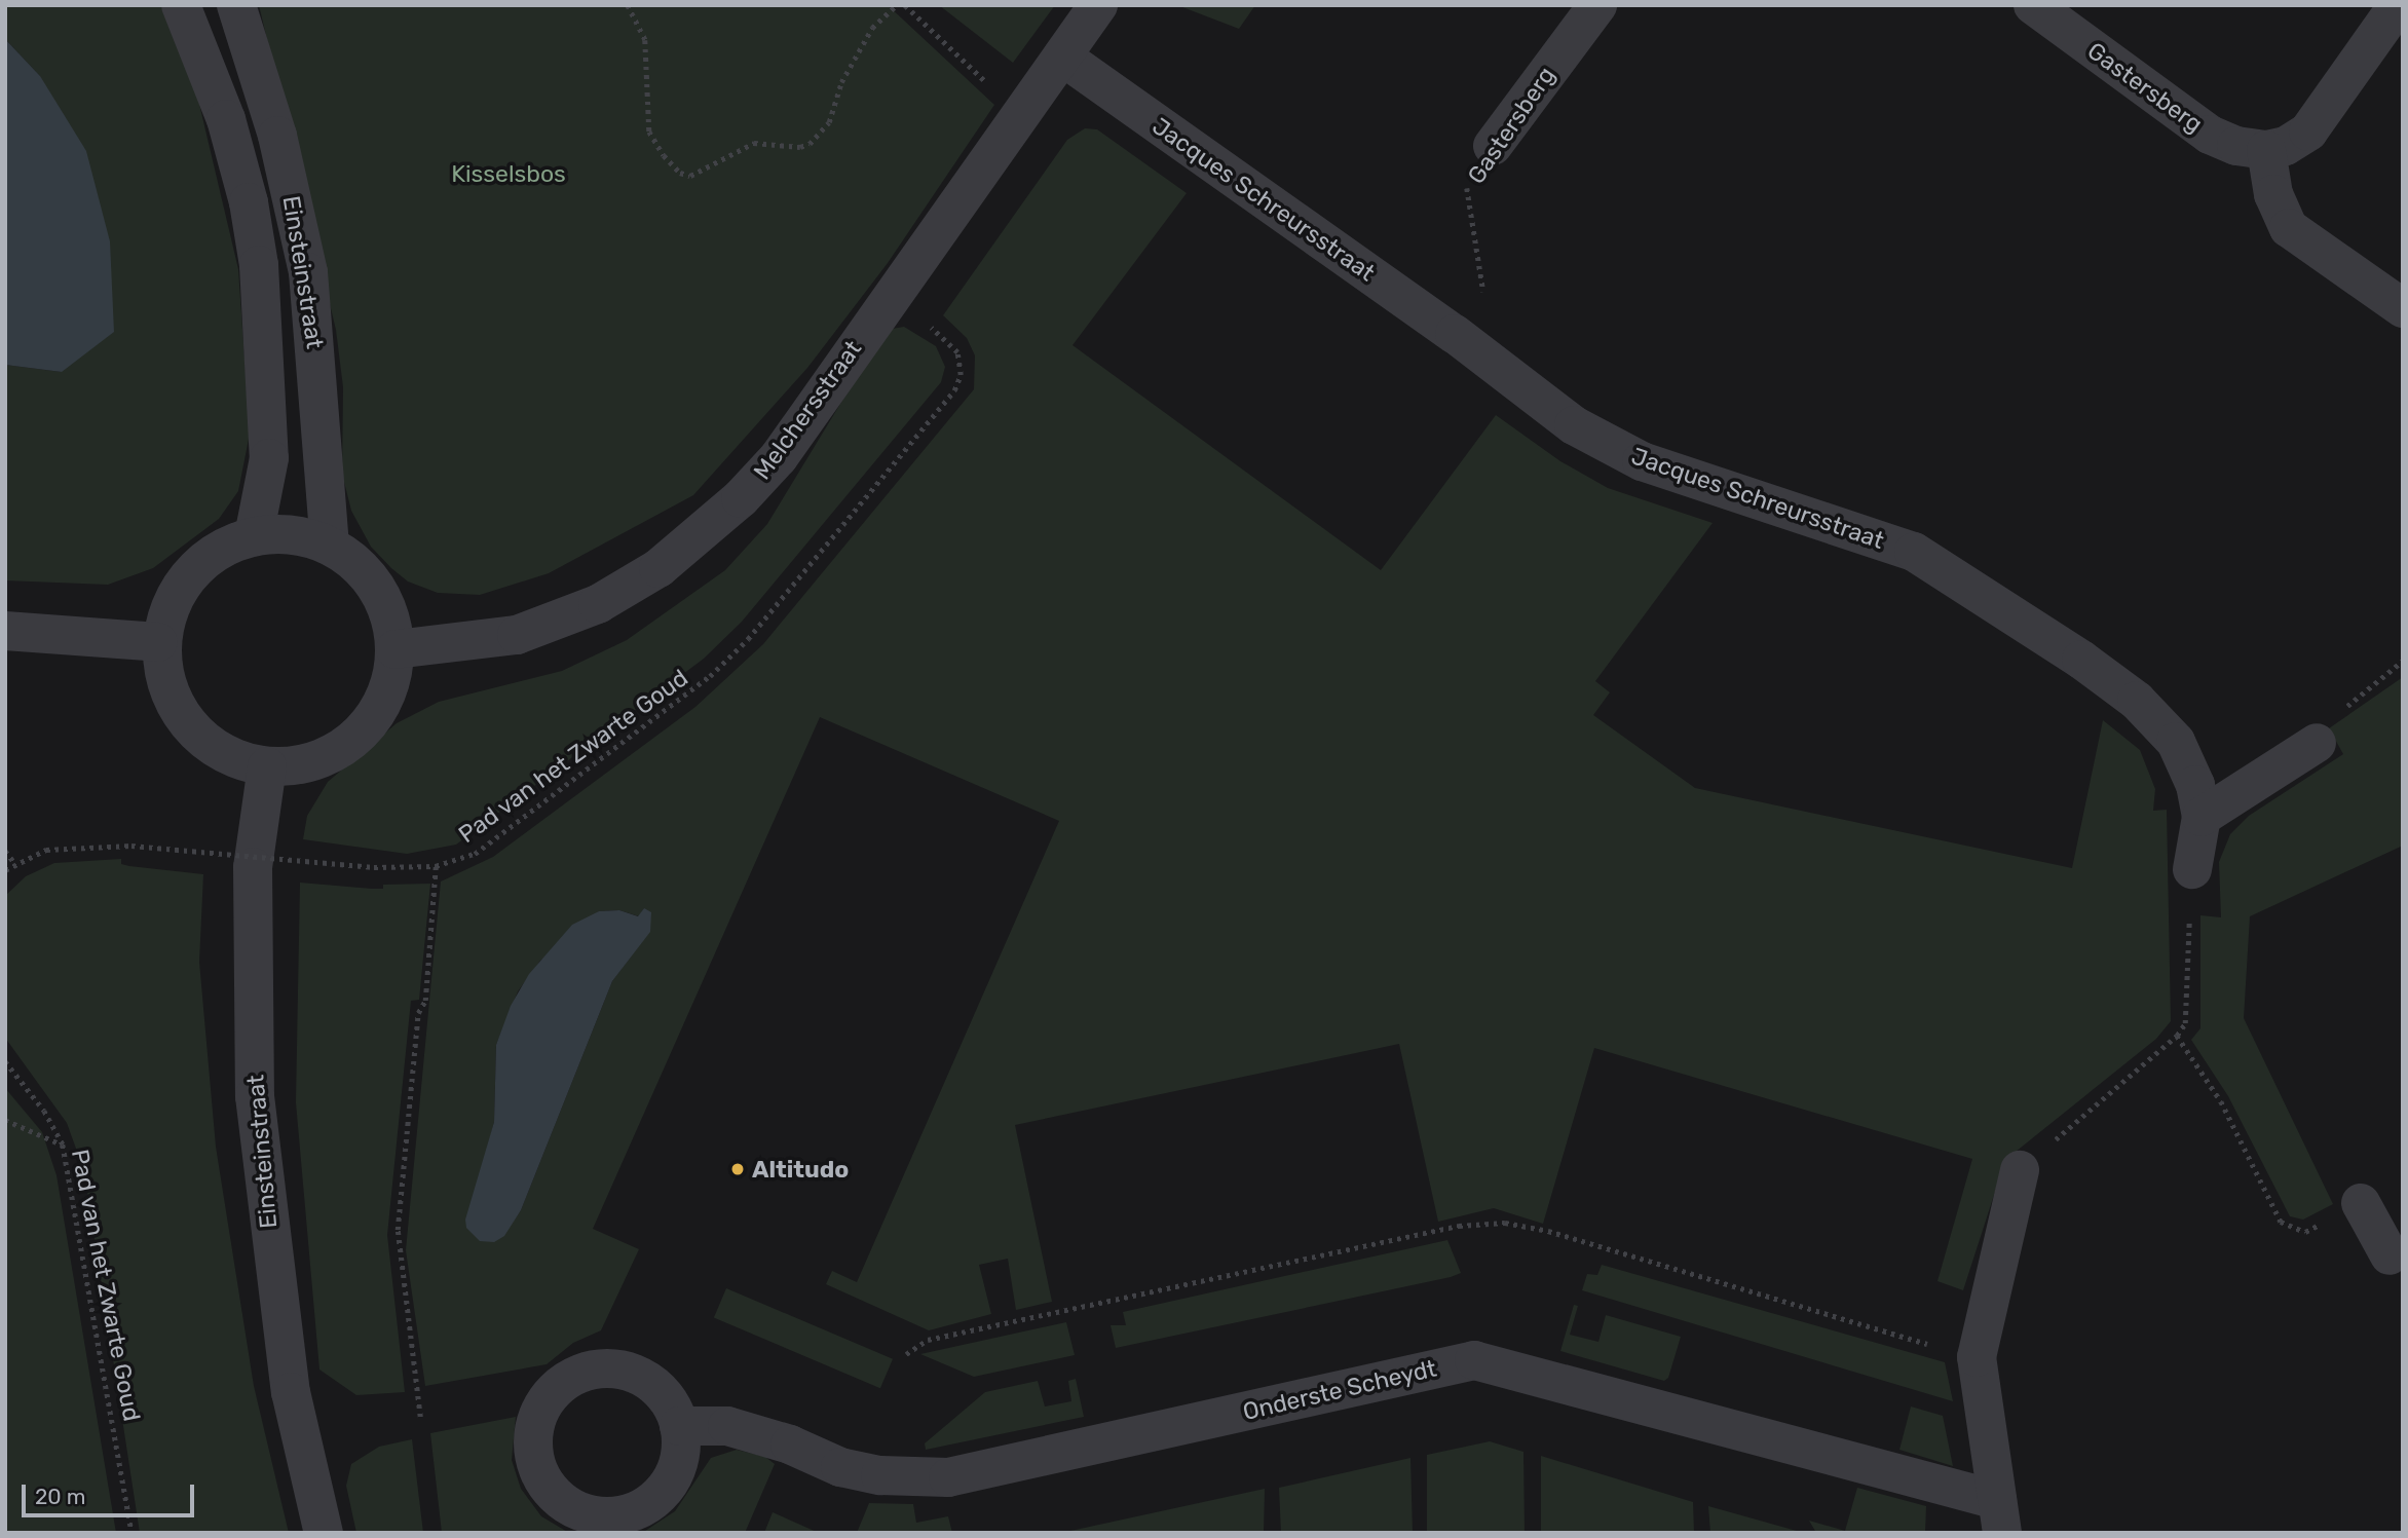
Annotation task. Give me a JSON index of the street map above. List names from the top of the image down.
{
  "streets": {
    "street": [
      "Gastersberg",
      "Jacques Schreursstraat",
      "Einsteinstraat",
      "Melchersstraat",
      "Onderste Scheydt"
    ],
    "path": ["Pad van het Zwarte Goud"]
  },
  "crossings": [
    ["Gastersberg", "Jacques Schreursstraat"],
    ["Jacques Schreursstraat", "Melchersstraat"],
    ["Einsteinstraat", "Melchersstraat"]
  ],
  "parks": ["Kisselsbos"],
  "places": ["Altitudo"],
  "scale_bar": "20 m"
}
